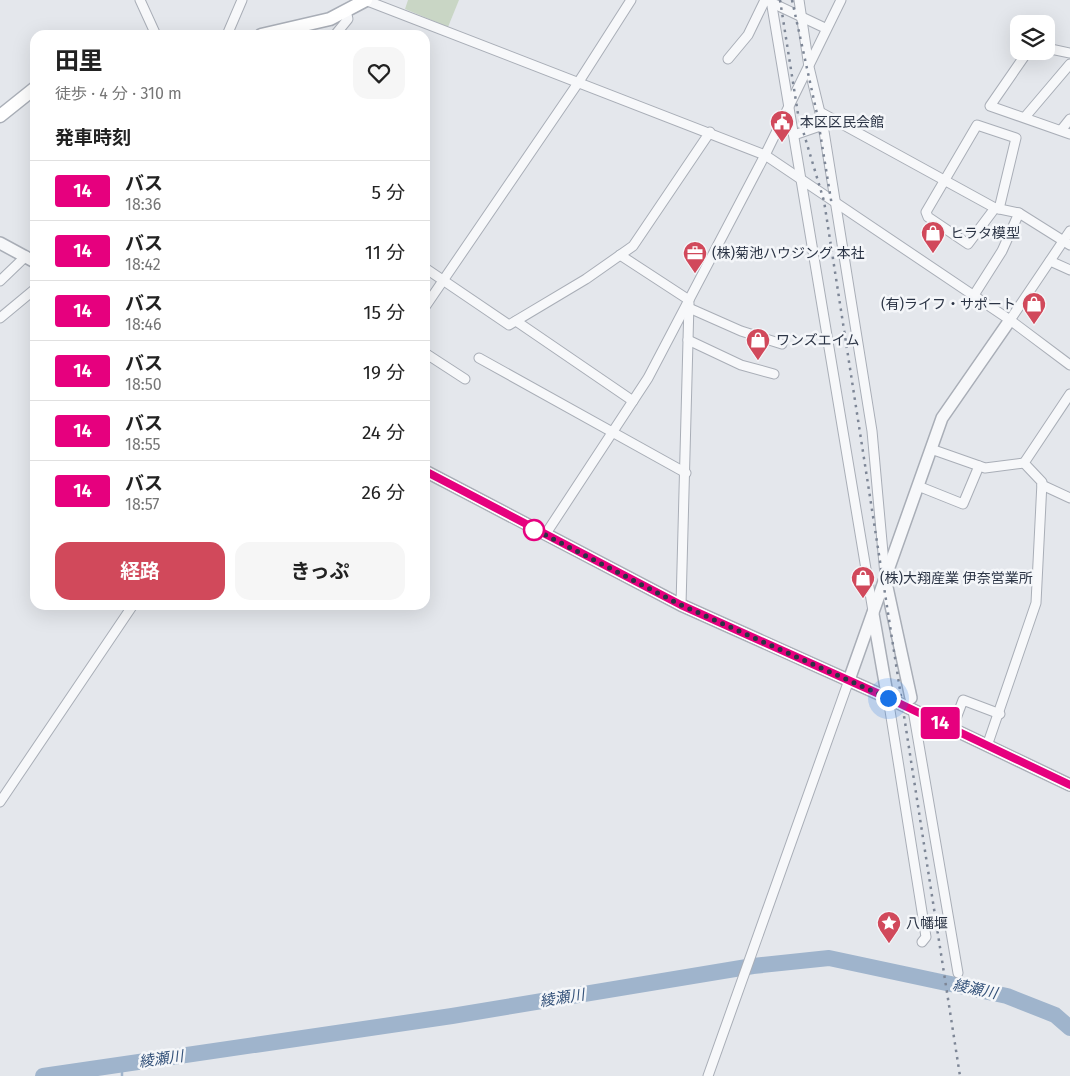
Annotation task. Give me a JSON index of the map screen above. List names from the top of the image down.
{
  "water": ["綾瀬川"],
  "places": {
    "public building": ["本区区民会館"],
    "shop": [
      "ヒラタ模型",
      "(有)ライフ・サポート",
      "ワンズエイム",
      "(株)大翔産業 伊奈営業所"
    ],
    "office": ["(株)菊池ハウジング 本社"],
    "place": ["八幡堰"]
  },
  "lines": ["bus line 14"],
  "page": {
    "on_map": "14",
    "heading": [
      ["田里", "徒歩 · 4 分 · 310 m"],
      "発車時刻"
    ],
    "list": [
      {
        "mark": "14",
        "name": "バス",
        "note": "18:36",
        "value": "5 分"
      },
      {
        "mark": "14",
        "name": "バス",
        "note": "18:42",
        "value": "11 分"
      },
      {
        "mark": "14",
        "name": "バス",
        "note": "18:46",
        "value": "15 分"
      },
      {
        "mark": "14",
        "name": "バス",
        "note": "18:50",
        "value": "19 分"
      },
      {
        "mark": "14",
        "name": "バス",
        "note": "18:55",
        "value": "24 分"
      },
      {
        "mark": "14",
        "name": "バス",
        "note": "18:57",
        "value": "26 分"
      }
    ],
    "buttons": ["経路", "きっぷ"]
  }
}
